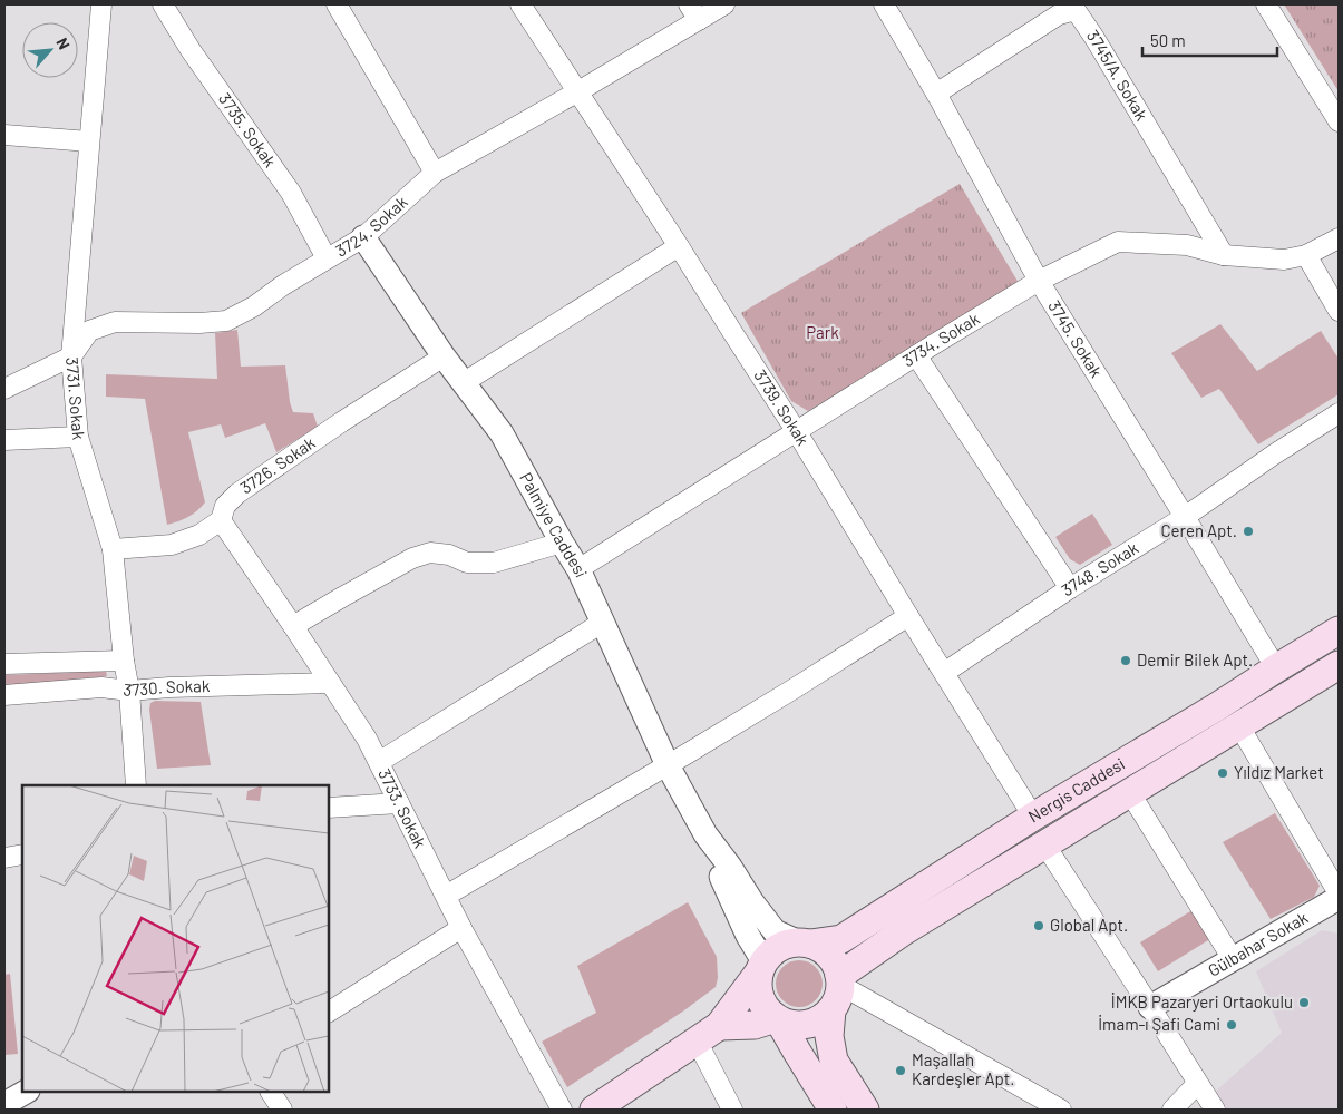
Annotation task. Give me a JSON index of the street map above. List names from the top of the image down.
{
  "streets": {
    "main road": ["Nergis Caddesi"],
    "street": [
      "3745/A. Sokak",
      "3735. Sokak",
      "3724. Sokak",
      "3745. Sokak",
      "3734. Sokak",
      "3731. Sokak",
      "3739. Sokak",
      "3726. Sokak",
      "Palmiye Caddesi",
      "3748. Sokak",
      "3730. Sokak",
      "3733. Sokak",
      "Gülbahar Sokak"
    ]
  },
  "crossings": [
    ["3745/A. Sokak", "3745. Sokak"],
    ["3745/A. Sokak", "3734. Sokak"],
    ["3735. Sokak", "3724. Sokak"],
    ["3724. Sokak", "3731. Sokak"],
    ["3724. Sokak", "3739. Sokak"],
    ["3724. Sokak", "Palmiye Caddesi"],
    ["3745. Sokak", "3734. Sokak"],
    ["3745. Sokak", "3748. Sokak"],
    ["3745. Sokak", "Nergis Caddesi"],
    ["3734. Sokak", "3739. Sokak"],
    ["3734. Sokak", "Palmiye Caddesi"],
    ["3731. Sokak", "3726. Sokak"],
    ["3731. Sokak", "3730. Sokak"],
    ["3739. Sokak", "3748. Sokak"],
    ["3739. Sokak", "Nergis Caddesi"],
    ["3726. Sokak", "Palmiye Caddesi"],
    ["3726. Sokak", "3733. Sokak"],
    ["Palmiye Caddesi", "Nergis Caddesi"],
    ["3730. Sokak", "3733. Sokak"]
  ],
  "parks": ["Park"],
  "places": [
    "Ceren Apt.",
    "Demir Bilek Apt.",
    "Yıldız Market",
    "Global Apt.",
    "İMKB Pazaryeri Ortaokulu",
    "İmam-ı Şafi Cami",
    "Maşallah Kardeşler Apt."
  ],
  "scale_bar": "50 m",
  "north": "top right"
}
